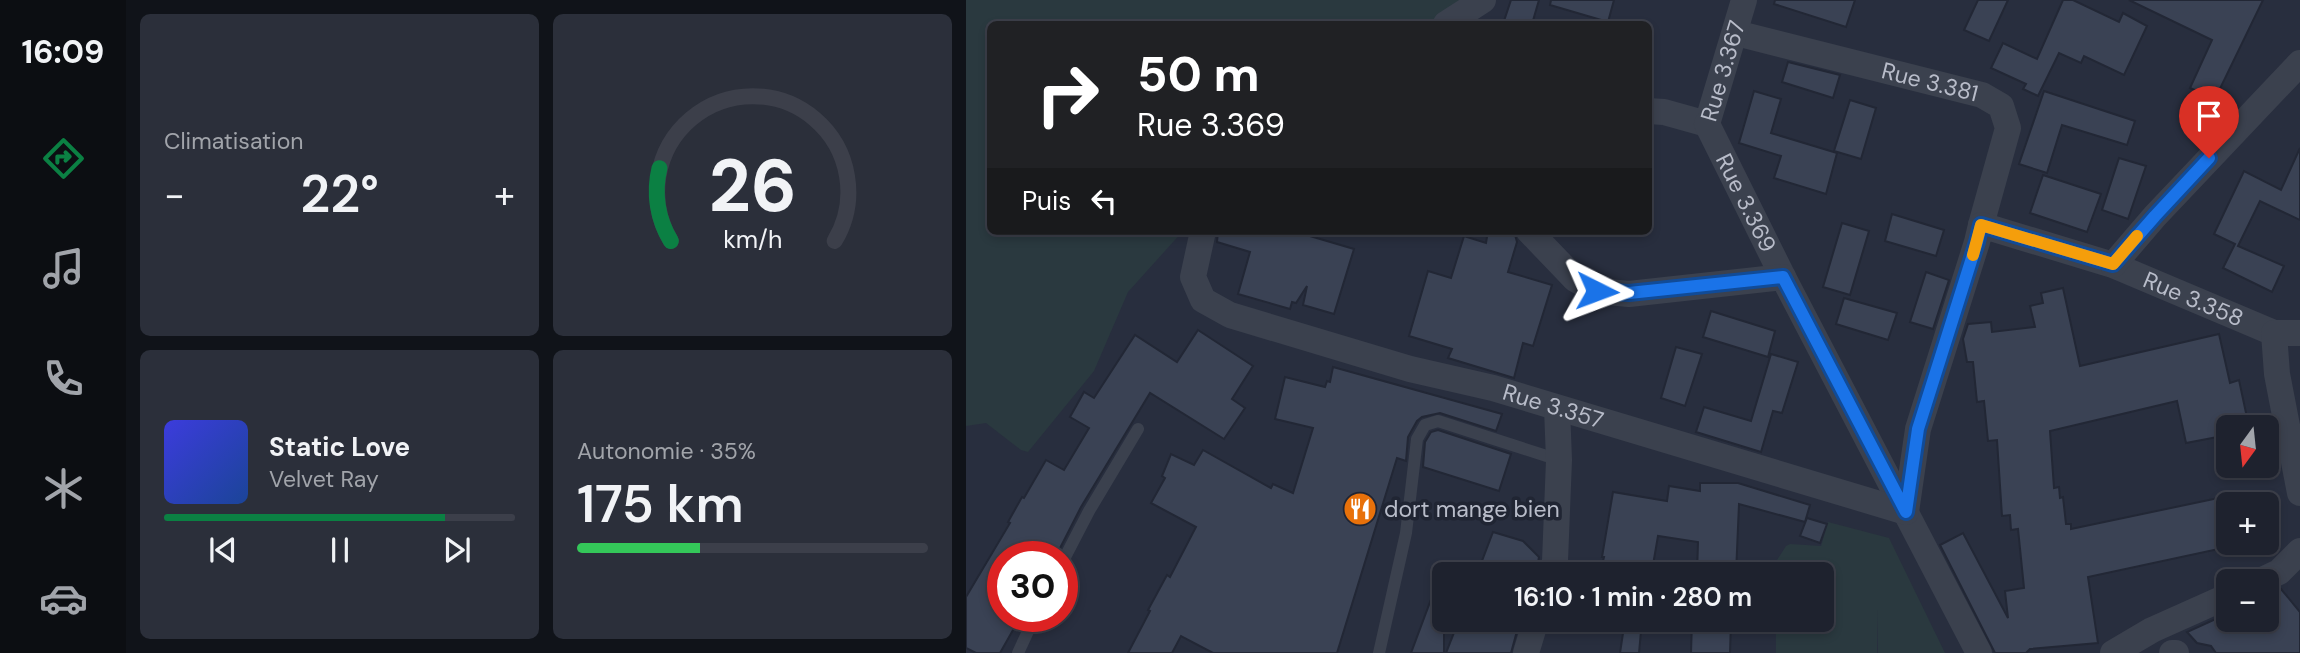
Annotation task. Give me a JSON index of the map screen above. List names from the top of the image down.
{
  "streets": {
    "street": [
      "Rue 3.367",
      "Rue 3.381",
      "Rue 3.369",
      "Rue 3.358",
      "Rue 3.357"
    ]
  },
  "crossings": [
    ["Rue 3.367", "Rue 3.381"],
    ["Rue 3.367", "Rue 3.369"],
    ["Rue 3.381", "Rue 3.358"],
    ["Rue 3.369", "Rue 3.357"]
  ],
  "places": {
    "restaurant": ["dort mange bien"]
  },
  "north": "bottom",
  "page": {
    "tabs": "16:09",
    "tile": [
      "Climatisation",
      ["Autonomie · 35%", "175 km"]
    ],
    "turn": ["50 m", "Rue 3.369"],
    "heat": ["−", "22°", "+"],
    "then": "Puis",
    "map_buttons": ["+", "−"],
    "song": ["Static Love", "Velvet Ray"],
    "limit": "30",
    "trip": "16:10 · 1 min · 280 m",
    "gauge": ["26", "km/h"]
  }
}
